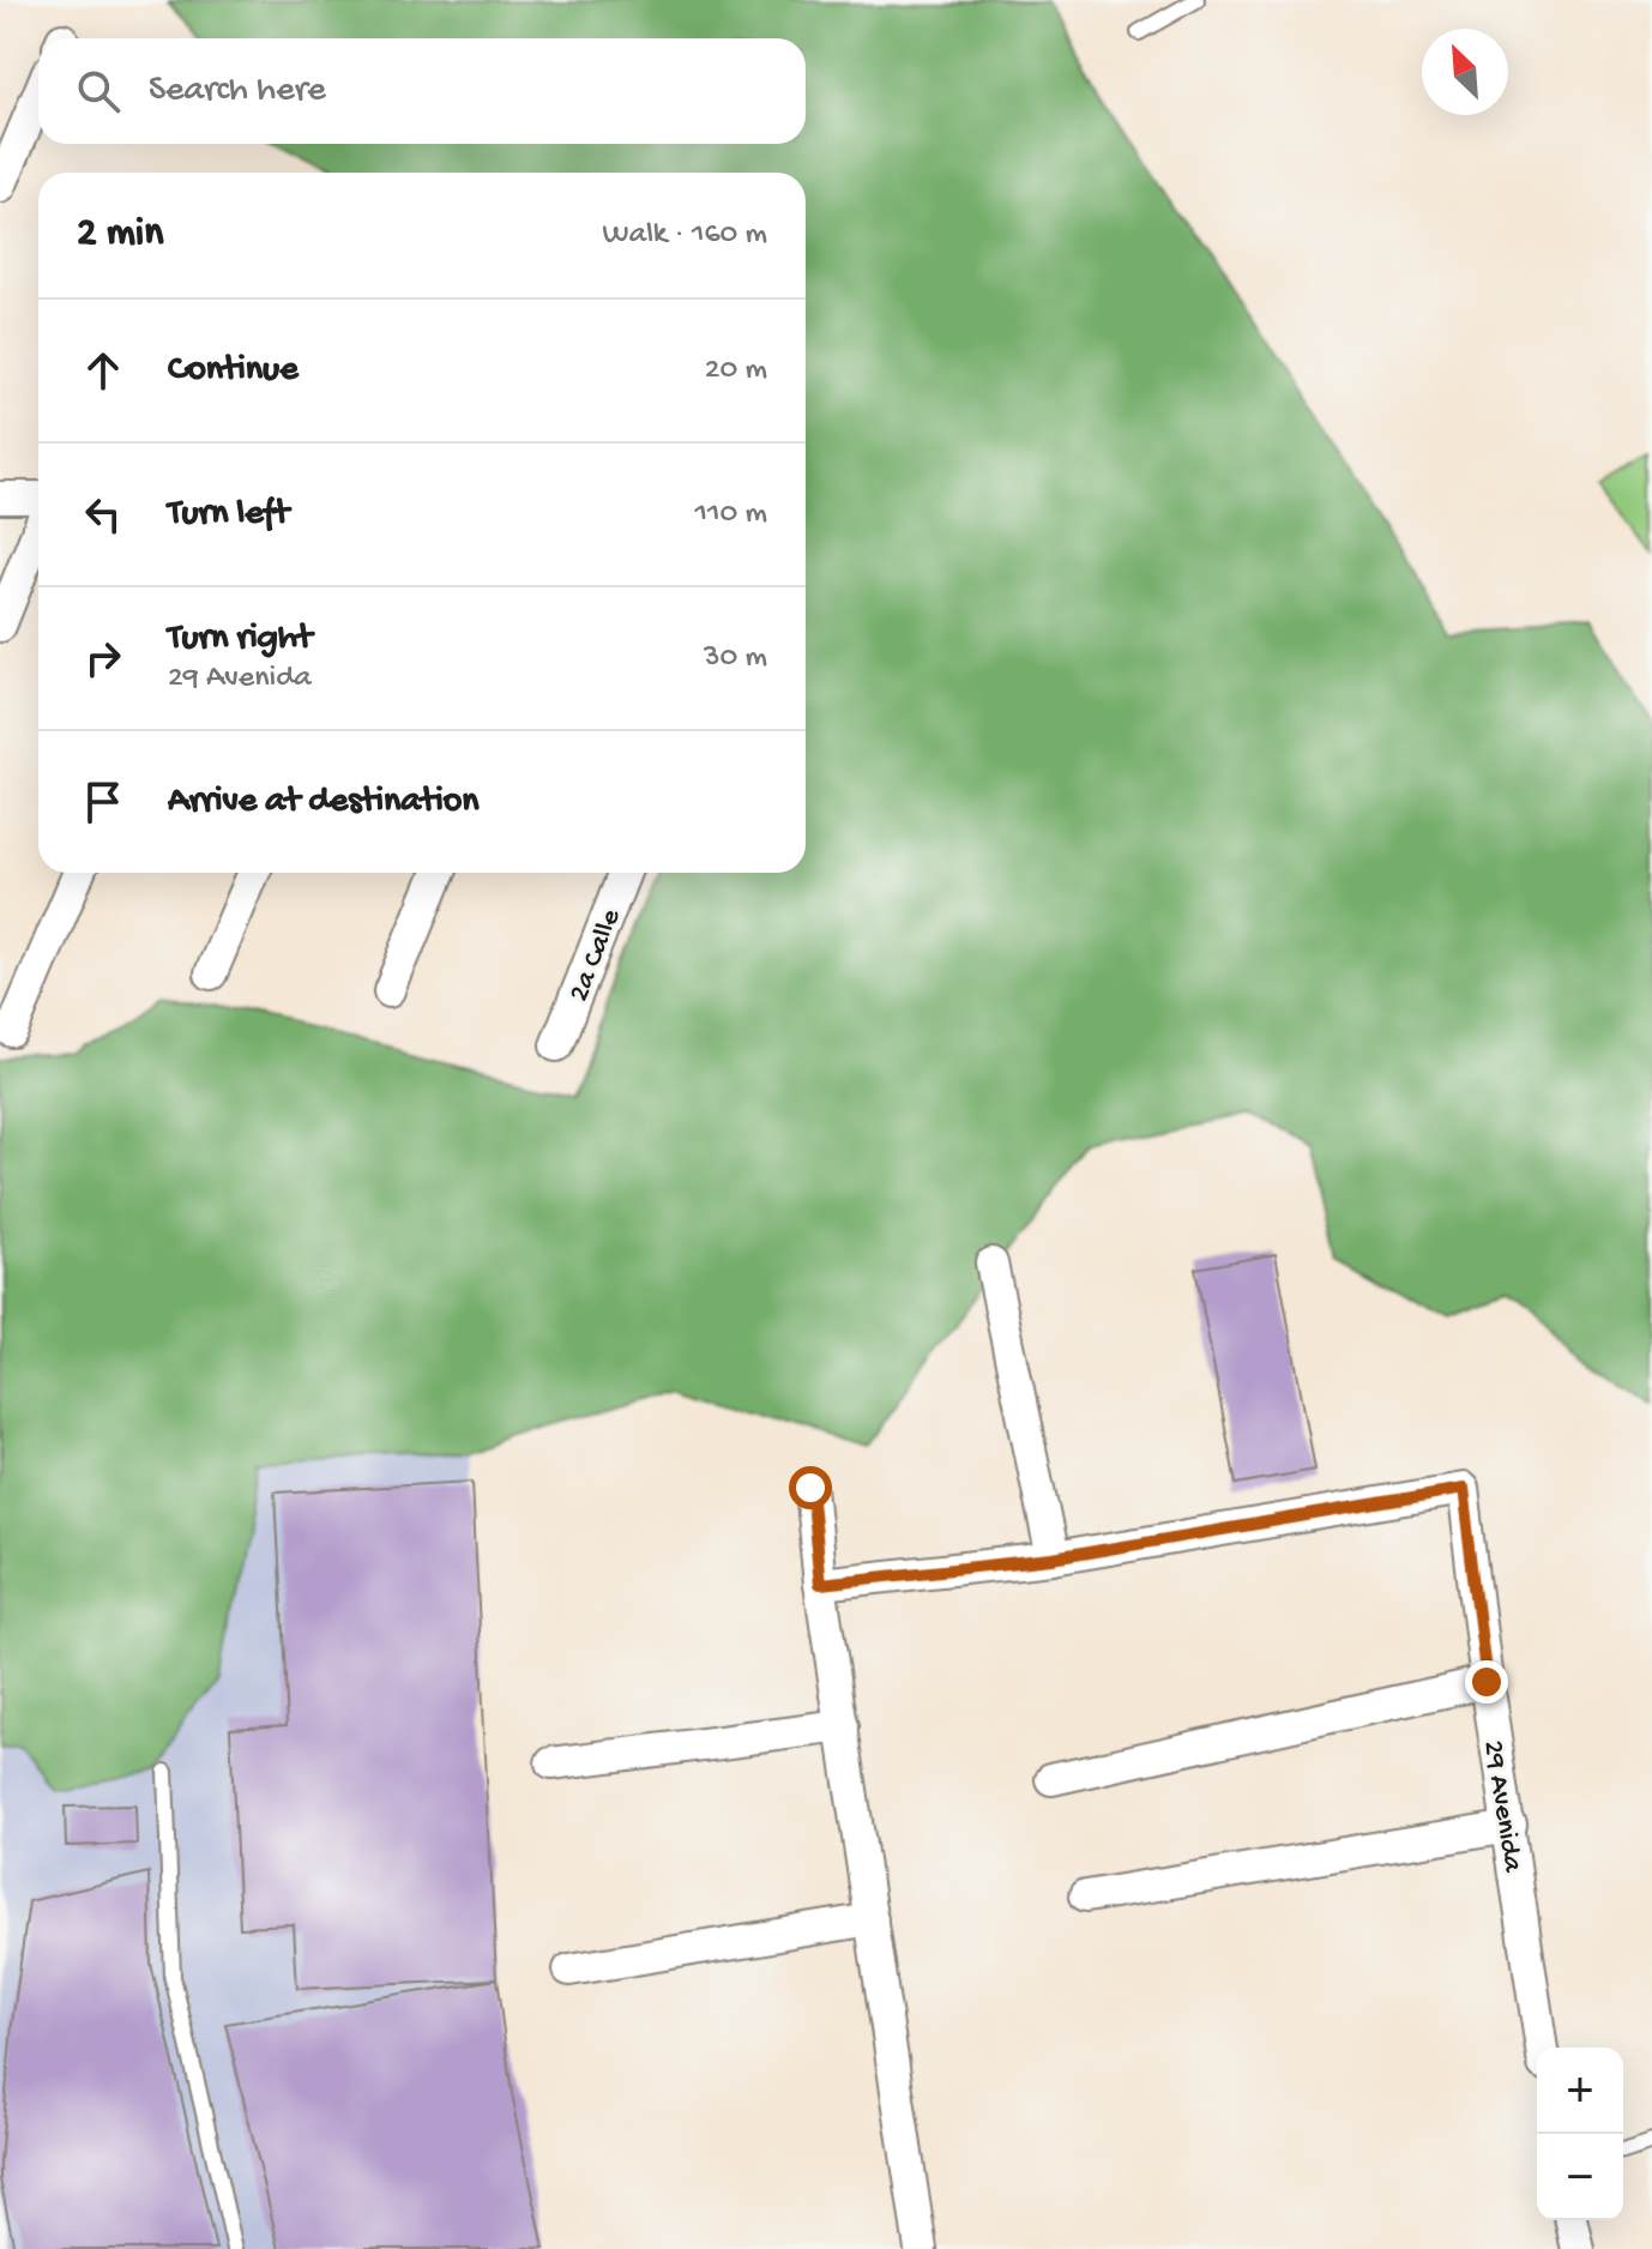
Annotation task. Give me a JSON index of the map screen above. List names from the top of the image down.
{
  "streets": {
    "street": ["2a Calle", "29 Avenida"]
  },
  "north": "top left",
  "page": {
    "search": "Search here",
    "heading": ["2 min", "Walk · 160 m"],
    "list": [
      ["Continue", "20 m"],
      ["Turn left", "110 m"],
      ["Turn right", "29 Avenida", "30 m"],
      "Arrive at destination"
    ],
    "map_buttons": ["+", "−"]
  }
}
